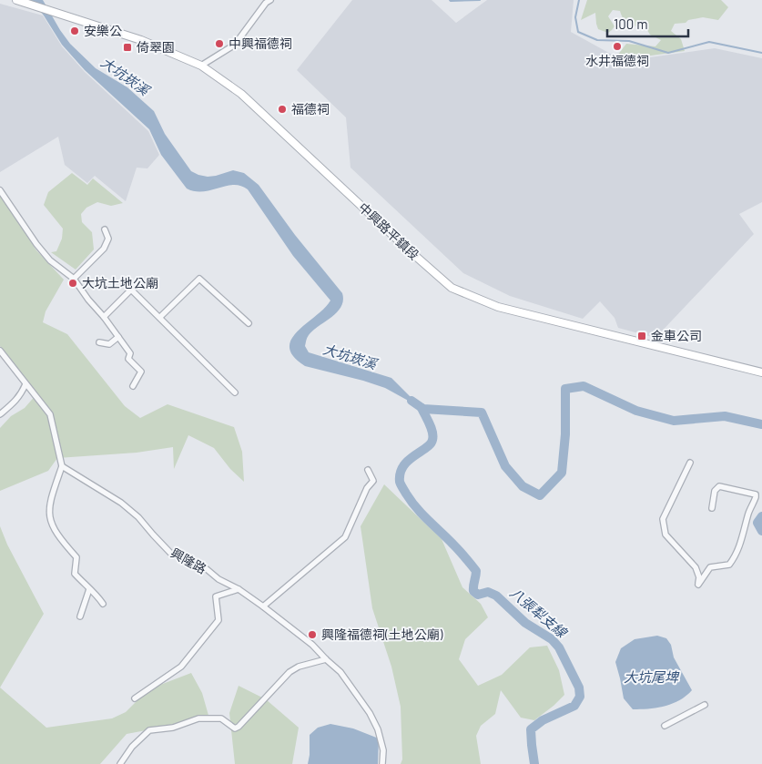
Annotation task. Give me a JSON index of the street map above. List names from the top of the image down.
{
  "streets": {
    "street": ["中興路平鎮段", "興隆路"]
  },
  "water": ["大坑崁溪", "八張犁支線", "大坑尾埤"],
  "places": {
    "other": [
      "安樂公",
      "中興福德祠",
      "水井福德祠",
      "福德祠",
      "大坑土地公廟",
      "興隆福德祠(土地公廟)"
    ],
    "transit": ["倚翠園", "金車公司"]
  },
  "scale_bar": "100 m"
}
